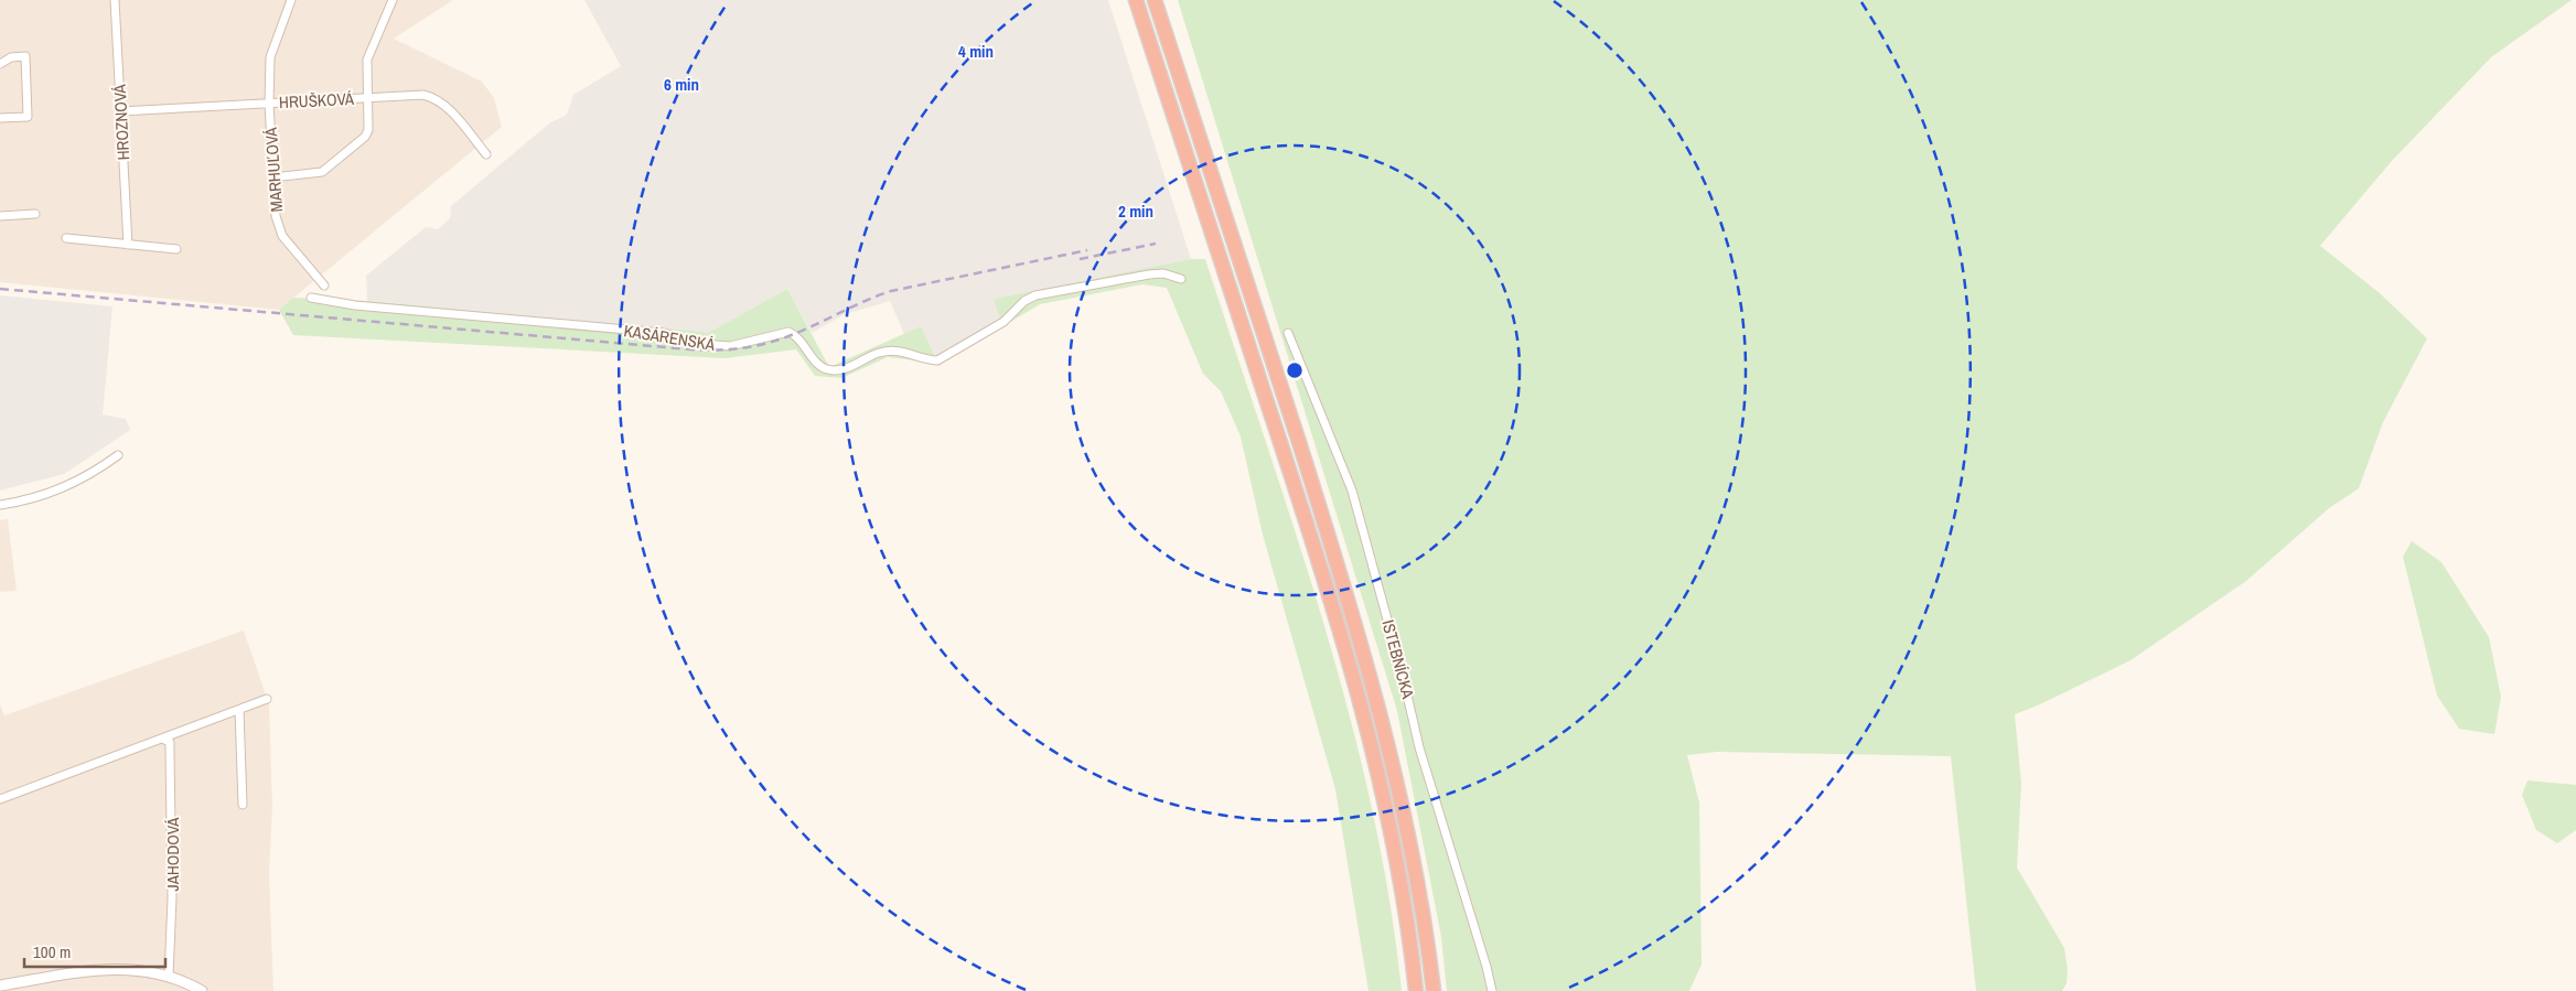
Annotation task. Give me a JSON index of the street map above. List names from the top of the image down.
{
  "streets": {
    "street": [
      "HRUŠKOVÁ",
      "HROZNOVÁ",
      "MARHUĽOVÁ",
      "KASÁRENSKÁ",
      "ISTEBNÍCKA",
      "JAHODOVÁ"
    ]
  },
  "crossings": [
    ["HRUŠKOVÁ", "HROZNOVÁ"],
    ["HRUŠKOVÁ", "MARHUĽOVÁ"]
  ],
  "scale_bar": "100 m",
  "rings": ["4 min", "6 min", "2 min"]
}
